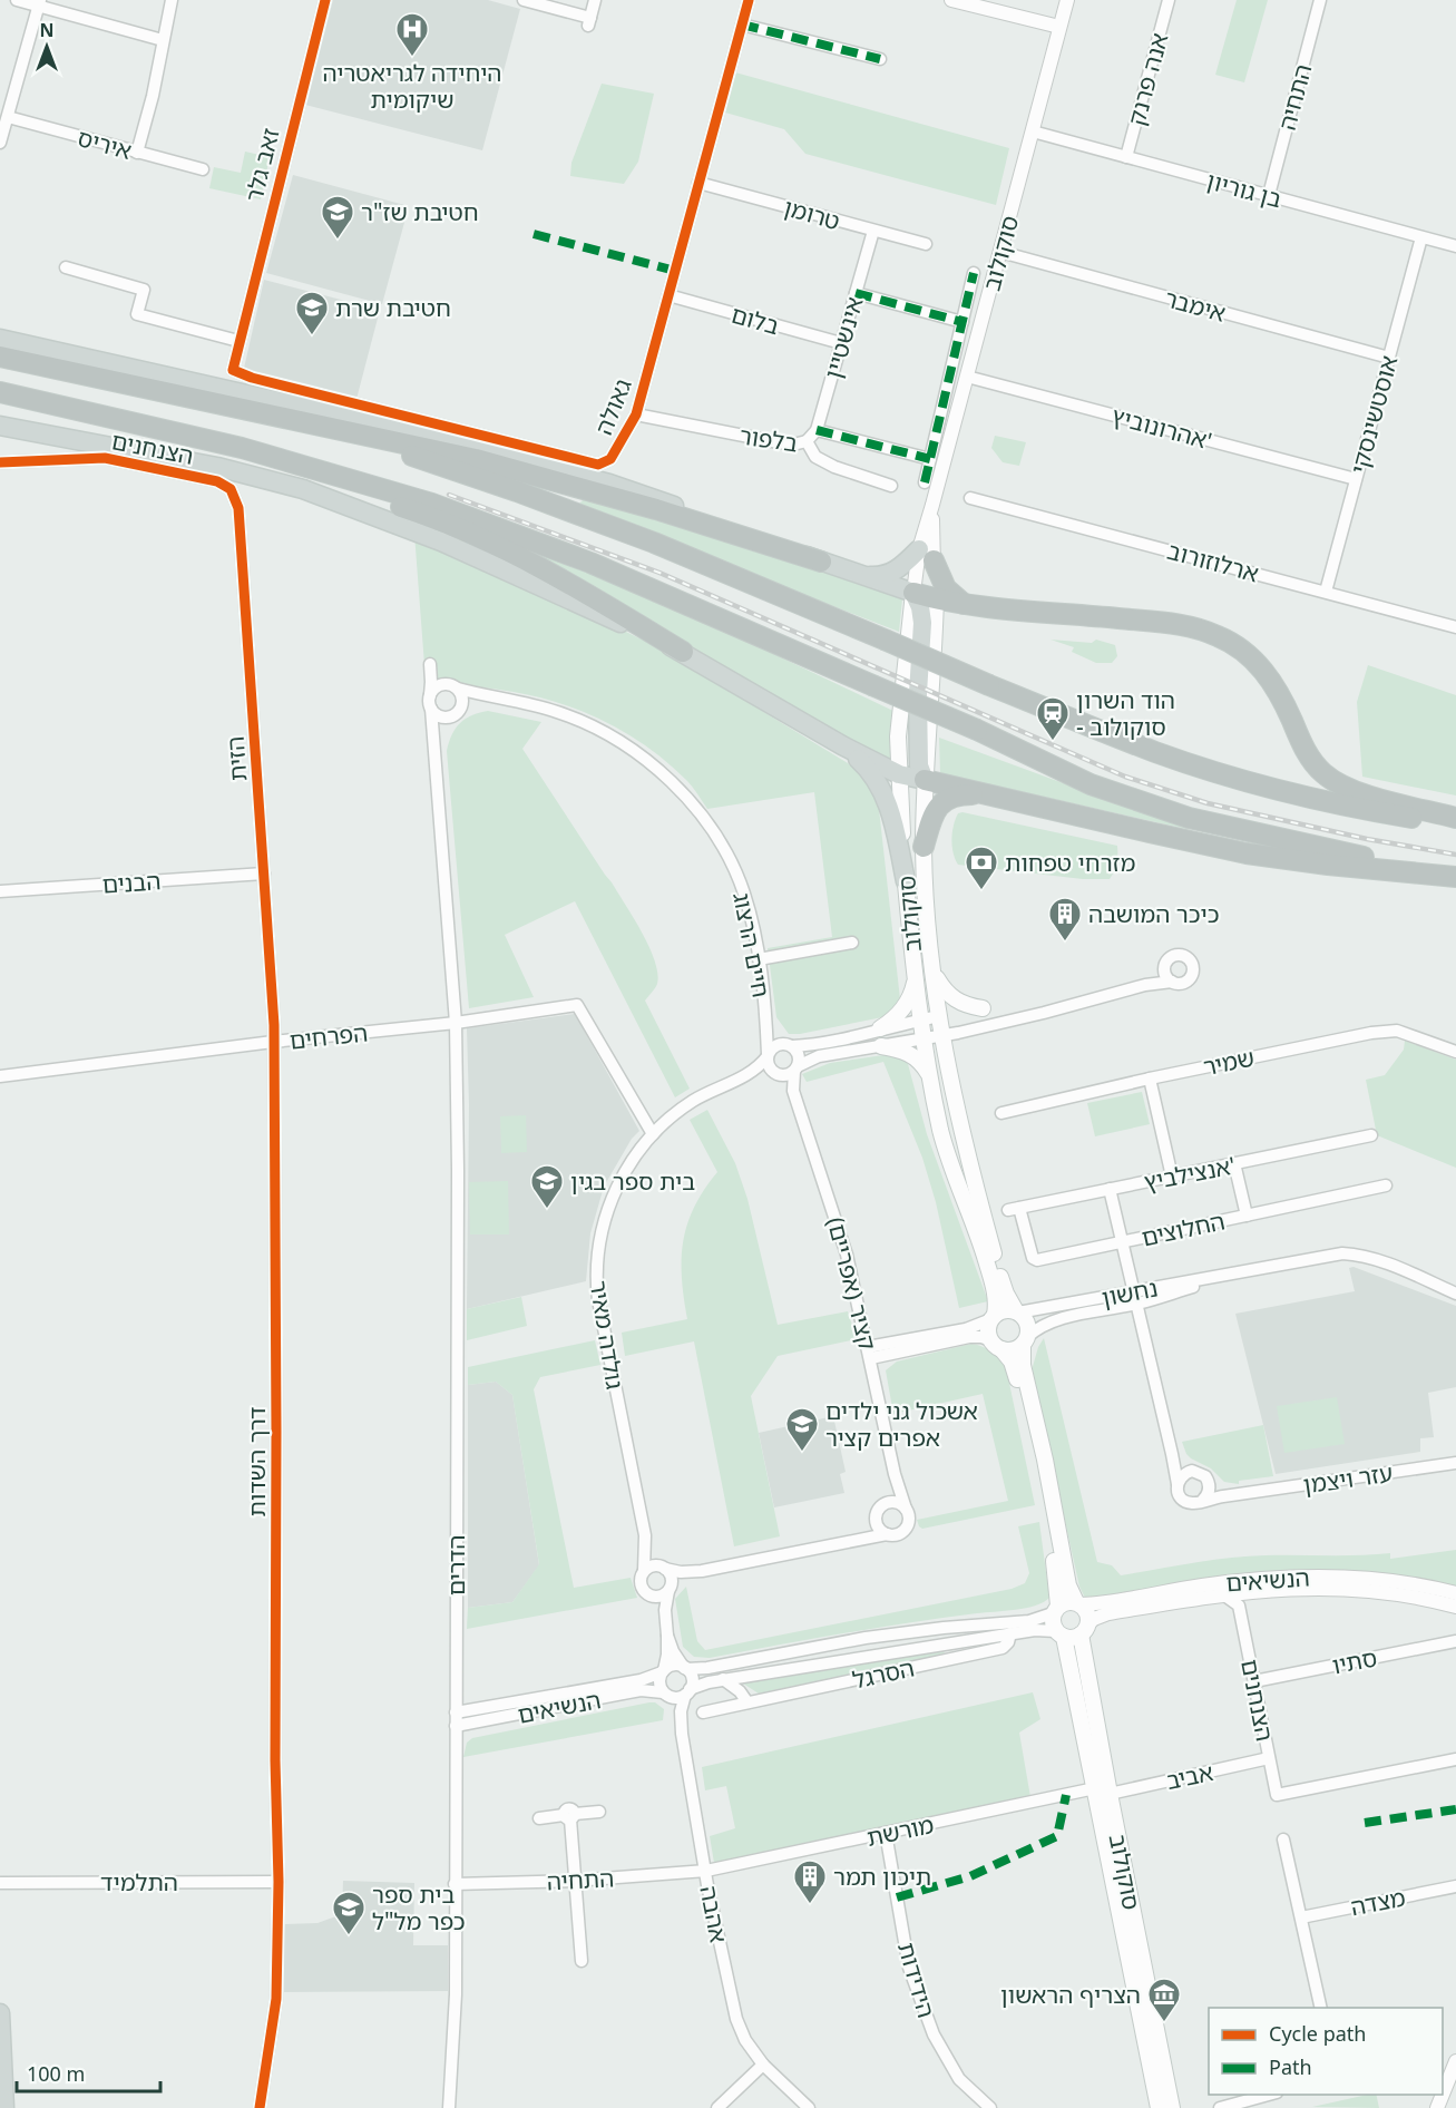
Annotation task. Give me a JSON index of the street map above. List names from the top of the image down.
{
  "streets": {
    "main road": ["סוקולוב"],
    "street": [
      "אנה פרנק",
      "התחיה",
      "איריס",
      "זאב גלר",
      "בן גוריון",
      "טרומן",
      "אימבר",
      "בלום",
      "אינשטיין",
      "גאולה",
      "אוסטשינסקי",
      "אהרונוביץ'",
      "בלפור",
      "הצנחנים",
      "ארלוזורוב",
      "הזית",
      "הבנים",
      "חיים הרצוג",
      "הפרחים",
      "שמיר",
      "אנצילביץ'",
      "החלוצים",
      "קציר (אפריים)",
      "נחשון",
      "גולדה מאיר",
      "דרך השדות",
      "עזר ויצמן",
      "הדרים",
      "הנשיאים",
      "סתיו",
      "הסרגל",
      "אביב",
      "מורשת",
      "התלמיד",
      "מצדה",
      "אהבה",
      "הידידות"
    ]
  },
  "crossings": [
    ["אנה פרנק", "בן גוריון"],
    ["התחיה", "בן גוריון"],
    ["התחיה", "הדרים"],
    ["התחיה", "מורשת"],
    ["התחיה", "אהבה"],
    ["זאב גלר", "גאולה"],
    ["בן גוריון", "סוקולוב"],
    ["בן גוריון", "אוסטשינסקי"],
    ["טרומן", "אינשטיין"],
    ["טרומן", "גאולה"],
    ["סוקולוב", "אימבר"],
    ["סוקולוב", "אהרונוביץ'"],
    ["סוקולוב", "נחשון"],
    ["סוקולוב", "הנשיאים"],
    ["סוקולוב", "אביב"],
    ["סוקולוב", "מורשת"],
    ["אימבר", "אוסטשינסקי"],
    ["בלום", "אינשטיין"],
    ["בלום", "גאולה"],
    ["אינשטיין", "בלפור"],
    ["גאולה", "בלפור"],
    ["אוסטשינסקי", "אהרונוביץ'"],
    ["אוסטשינסקי", "ארלוזורוב"],
    ["הצנחנים", "הזית"],
    ["הצנחנים", "סתיו"],
    ["הצנחנים", "אביב"],
    ["הזית", "הבנים"],
    ["הזית", "הפרחים"],
    ["הזית", "דרך השדות"],
    ["חיים הרצוג", "קציר (אפריים)"],
    ["חיים הרצוג", "גולדה מאיר"],
    ["הפרחים", "גולדה מאיר"],
    ["הפרחים", "דרך השדות"],
    ["הפרחים", "הדרים"],
    ["אנצילביץ'", "החלוצים"],
    ["קציר (אפריים)", "גולדה מאיר"],
    ["דרך השדות", "התלמיד"],
    ["הדרים", "הנשיאים"],
    ["הנשיאים", "אהבה"],
    ["אביב", "מורשת"],
    ["מורשת", "אהבה"],
    ["מורשת", "הידידות"]
  ],
  "places": {
    "hospital": ["היחידה לגריאטריה שיקומית"],
    "school or university": [
      "חטיבת שז\"ר",
      "חטיבת שרת",
      "בית ספר בגין",
      "אשכול גני ילדים אפרים קציר",
      "בית ספר כפר מל\"ל"
    ],
    "station": ["הוד השרון - סוקולוב"],
    "bank": ["מזרחי טפחות"],
    "building": ["כיכר המושבה", "תיכון תמר"],
    "museum": ["הצריף הראשון"]
  },
  "legend": ["Cycle path", "Path"],
  "scale_bar": "100 m",
  "north": "top"
}
